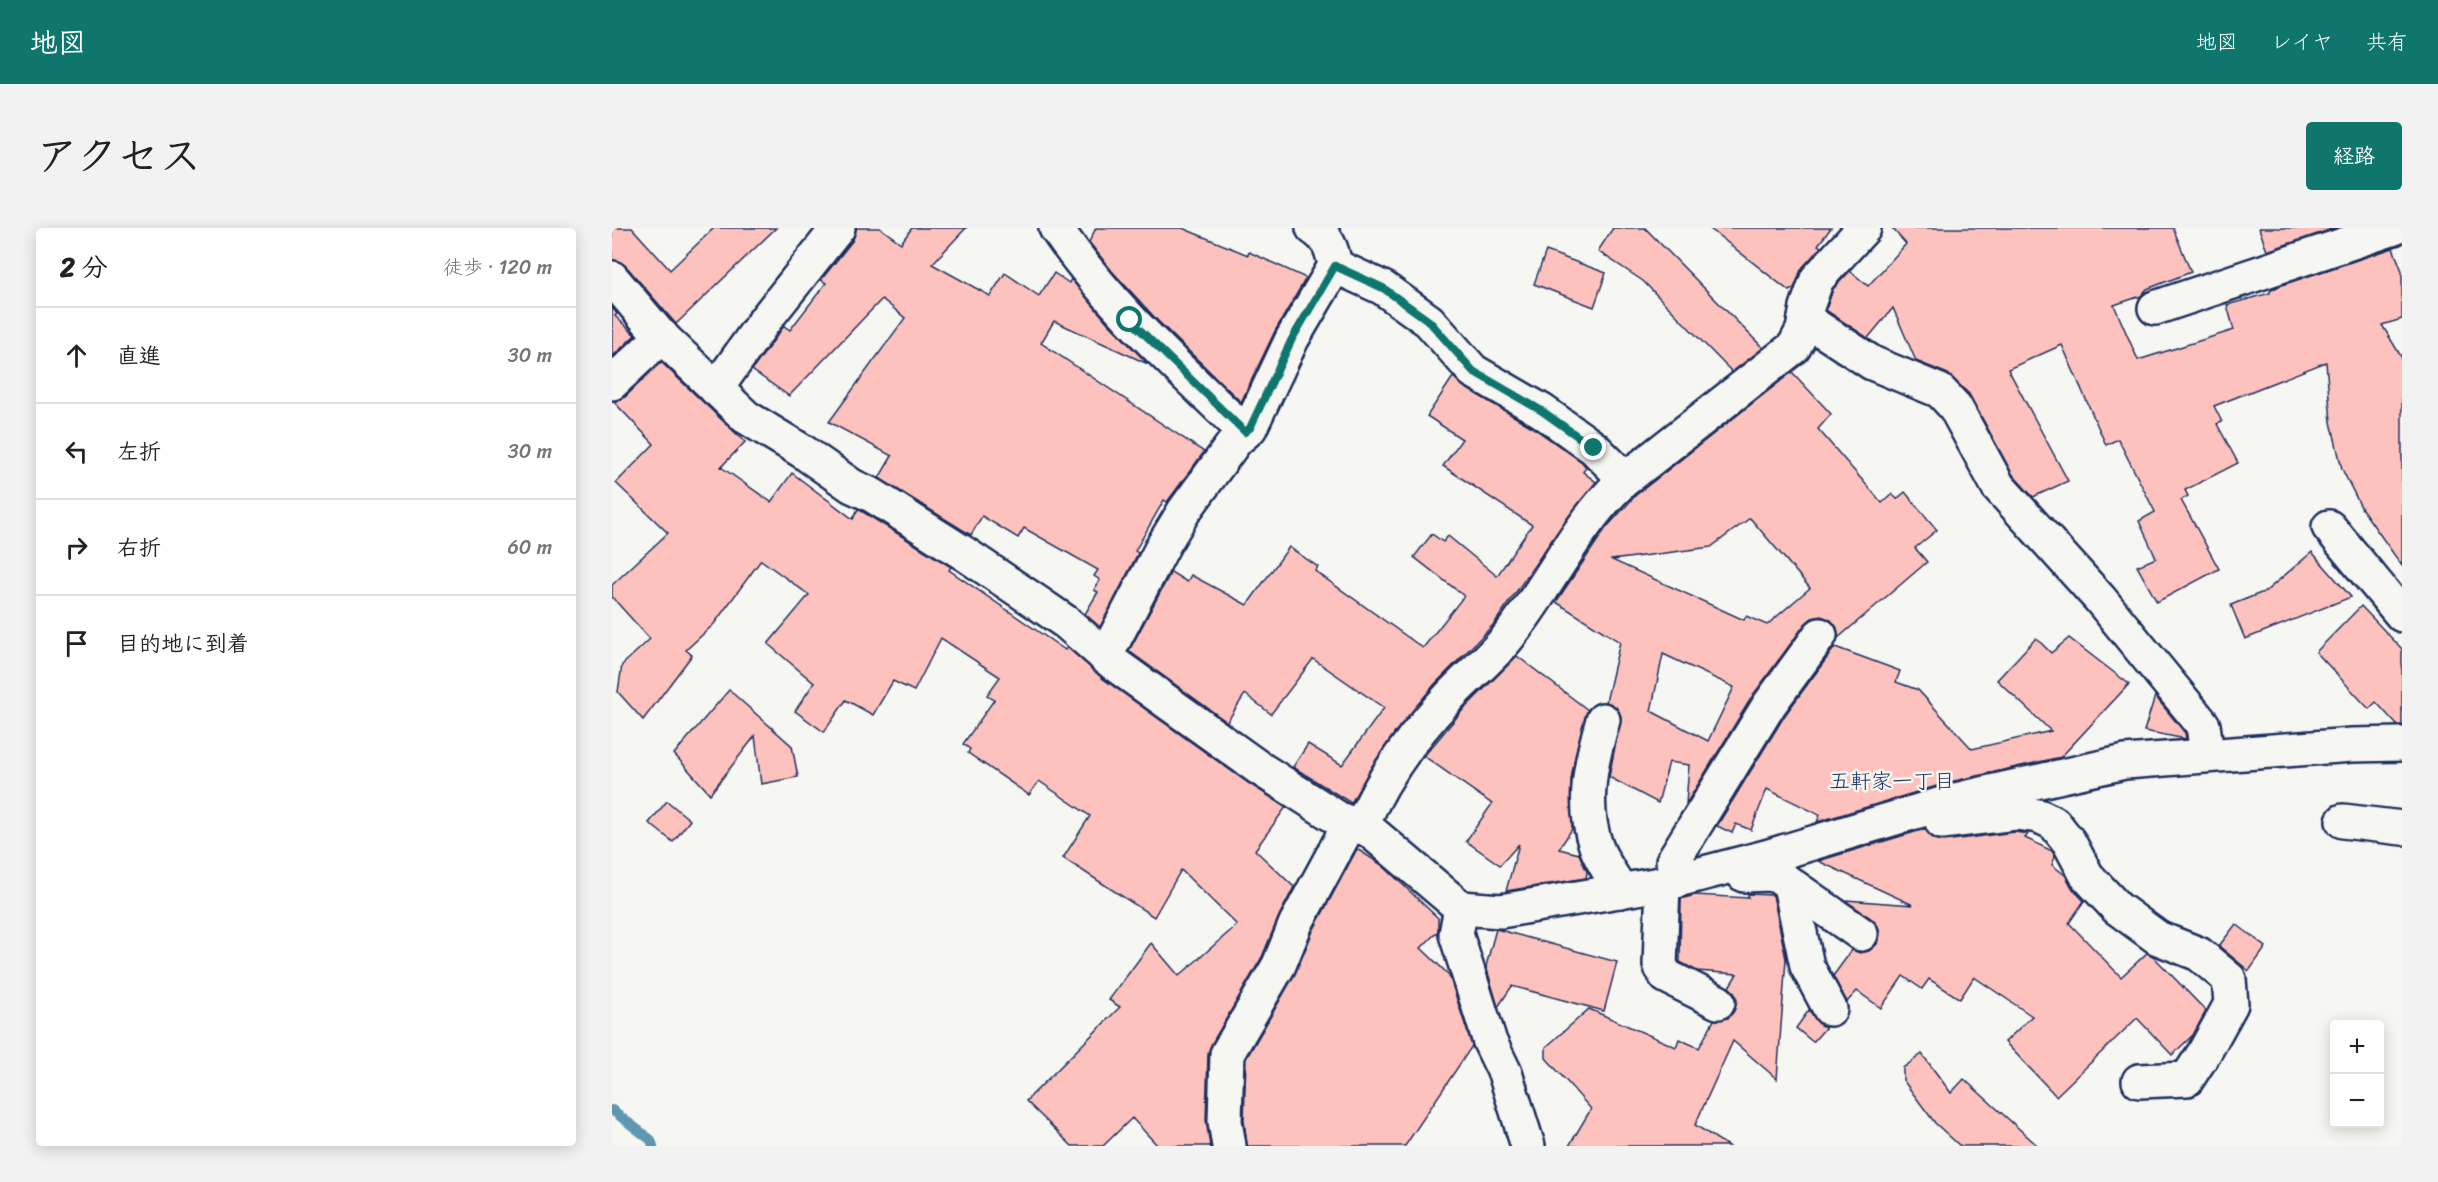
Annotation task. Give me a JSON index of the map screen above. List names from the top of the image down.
{
  "districts": ["五軒家一丁目"],
  "page": {
    "header": "地図",
    "nav": ["地図", "レイヤ", "共有"],
    "title": "アクセス",
    "buttons": "経路",
    "heading": ["2 分", "徒歩 · 120 m"],
    "list": [
      ["直進", "30 m"],
      ["左折", "30 m"],
      ["右折", "60 m"],
      "目的地に到着"
    ],
    "map_buttons": ["+", "−"]
  }
}
